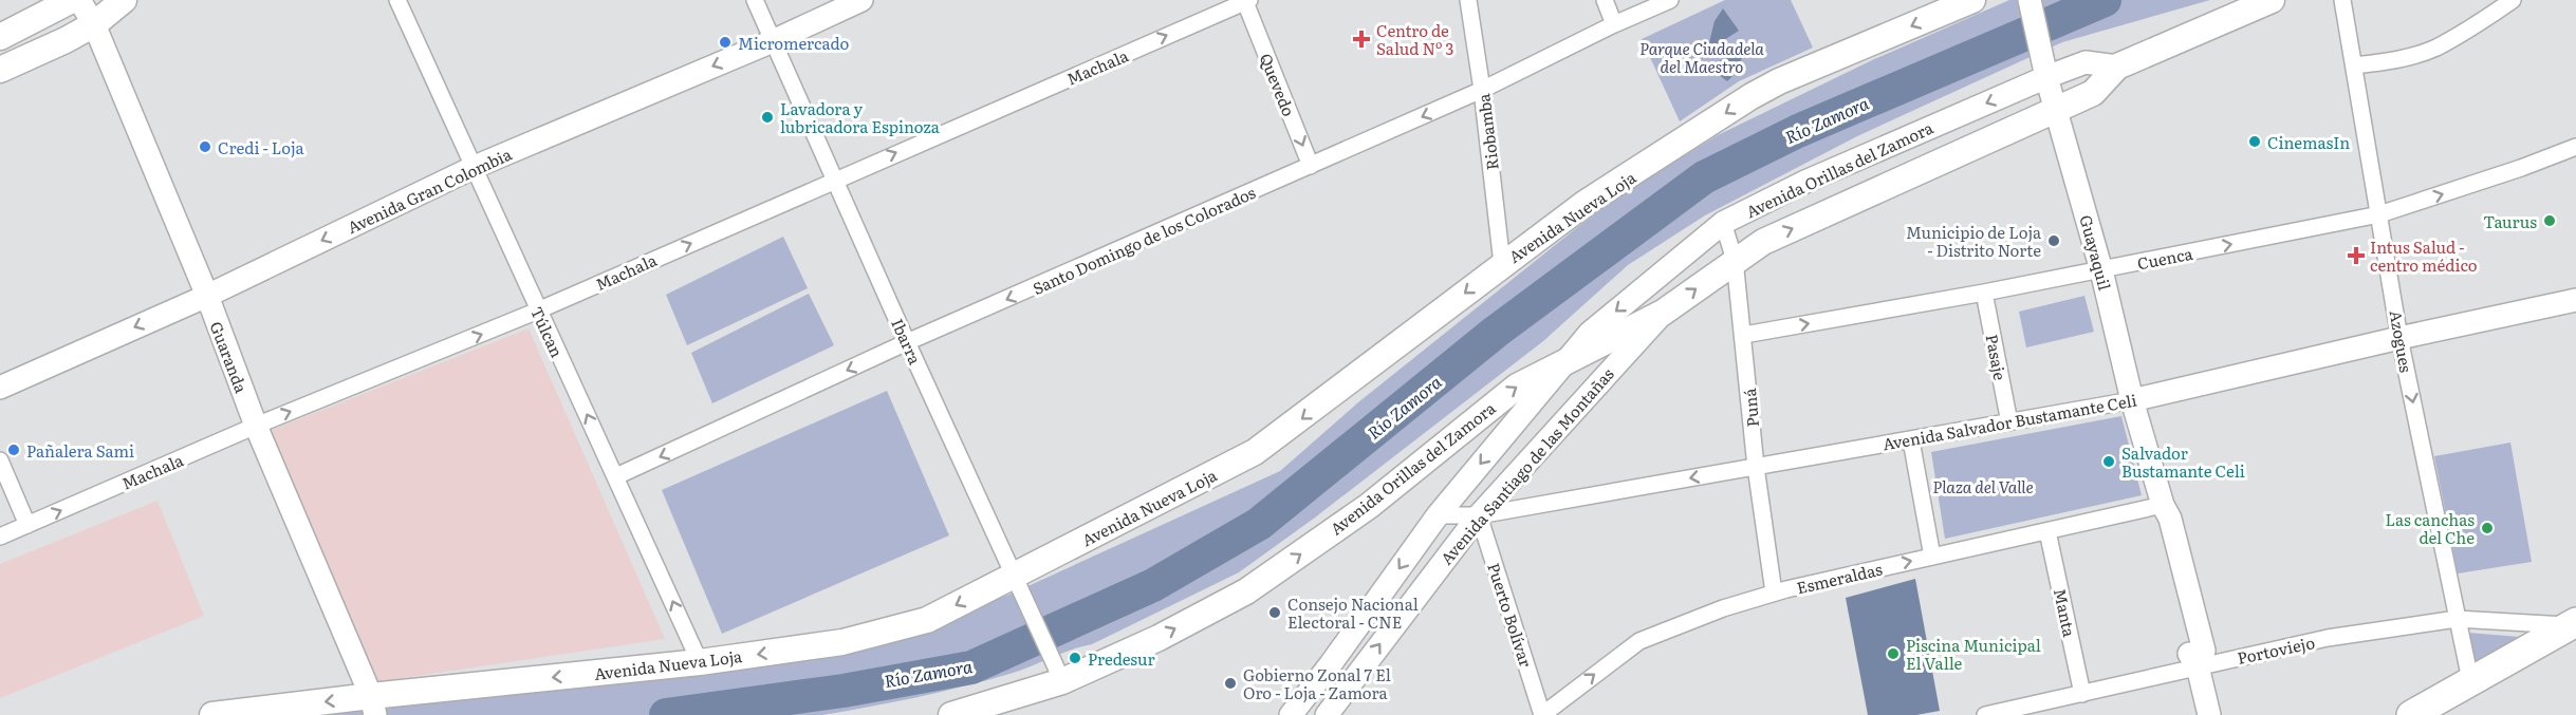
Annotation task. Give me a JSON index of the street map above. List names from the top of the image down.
{
  "streets": {
    "main road": [
      "Avenida Orillas del Zamora",
      "Avenida Gran Colombia",
      "Avenida Nueva Loja",
      "Guayaquil",
      "Guaranda",
      "Avenida Salvador Bustamante Celi",
      "Avenida Santiago de las Montañas"
    ],
    "street": [
      "Machala",
      "Quevedo",
      "Riobamba",
      "Santo Domingo de los Colorados",
      "Cuenca",
      "Túlcan",
      "Ibarra",
      "Azogues",
      "Pasaje",
      "Puná",
      "Esmeraldas",
      "Manta",
      "Puerto Bolívar",
      "Portoviejo"
    ]
  },
  "crossings": [
    ["Machala", "Quevedo"],
    ["Machala", "Túlcan"],
    ["Machala", "Ibarra"],
    ["Machala", "Guaranda"],
    ["Quevedo", "Santo Domingo de los Colorados"],
    ["Riobamba", "Avenida Nueva Loja"],
    ["Riobamba", "Santo Domingo de los Colorados"],
    ["Avenida Orillas del Zamora", "Guayaquil"],
    ["Avenida Orillas del Zamora", "Ibarra"],
    ["Avenida Orillas del Zamora", "Puná"],
    ["Avenida Orillas del Zamora", "Avenida Santiago de las Montañas"],
    ["Avenida Gran Colombia", "Túlcan"],
    ["Avenida Gran Colombia", "Ibarra"],
    ["Avenida Gran Colombia", "Guaranda"],
    ["Avenida Nueva Loja", "Túlcan"],
    ["Avenida Nueva Loja", "Ibarra"],
    ["Avenida Nueva Loja", "Guaranda"],
    ["Santo Domingo de los Colorados", "Túlcan"],
    ["Santo Domingo de los Colorados", "Ibarra"],
    ["Guayaquil", "Cuenca"],
    ["Guayaquil", "Avenida Salvador Bustamante Celi"],
    ["Guayaquil", "Esmeraldas"],
    ["Guayaquil", "Portoviejo"],
    ["Cuenca", "Azogues"],
    ["Cuenca", "Pasaje"],
    ["Cuenca", "Puná"],
    ["Azogues", "Avenida Salvador Bustamante Celi"],
    ["Azogues", "Portoviejo"],
    ["Pasaje", "Avenida Salvador Bustamante Celi"],
    ["Puná", "Avenida Salvador Bustamante Celi"],
    ["Puná", "Esmeraldas"],
    ["Avenida Salvador Bustamante Celi", "Avenida Santiago de las Montañas"],
    ["Avenida Salvador Bustamante Celi", "Puerto Bolívar"],
    ["Avenida Santiago de las Montañas", "Puerto Bolívar"],
    ["Esmeraldas", "Manta"],
    ["Esmeraldas", "Puerto Bolívar"],
    ["Manta", "Portoviejo"]
  ],
  "one_way": [
    "Machala",
    "Quevedo",
    "Avenida Gran Colombia",
    "Avenida Nueva Loja",
    "Santo Domingo de los Colorados",
    "Cuenca",
    "Túlcan",
    "Azogues",
    "Esmeraldas"
  ],
  "water": ["Río Zamora"],
  "parks": ["Parque Ciudadela del Maestro", "Plaza del Valle"],
  "places": {
    "health": ["Centro de Salud Nº 3", "Intus Salud - centro médico"],
    "other": [
      "Micromercado",
      "Lavadora y lubricadora Espinoza",
      "CinemasIn",
      "Credi - Loja",
      "Taurus",
      "Municipio de Loja - Distrito Norte",
      "Pañalera Sami",
      "Salvador Bustamante Celi",
      "Las canchas del Che",
      "Consejo Nacional Electoral - CNE",
      "Piscina Municipal El Valle",
      "Predesur",
      "Gobierno Zonal 7 El Oro - Loja - Zamora"
    ]
  }
}
